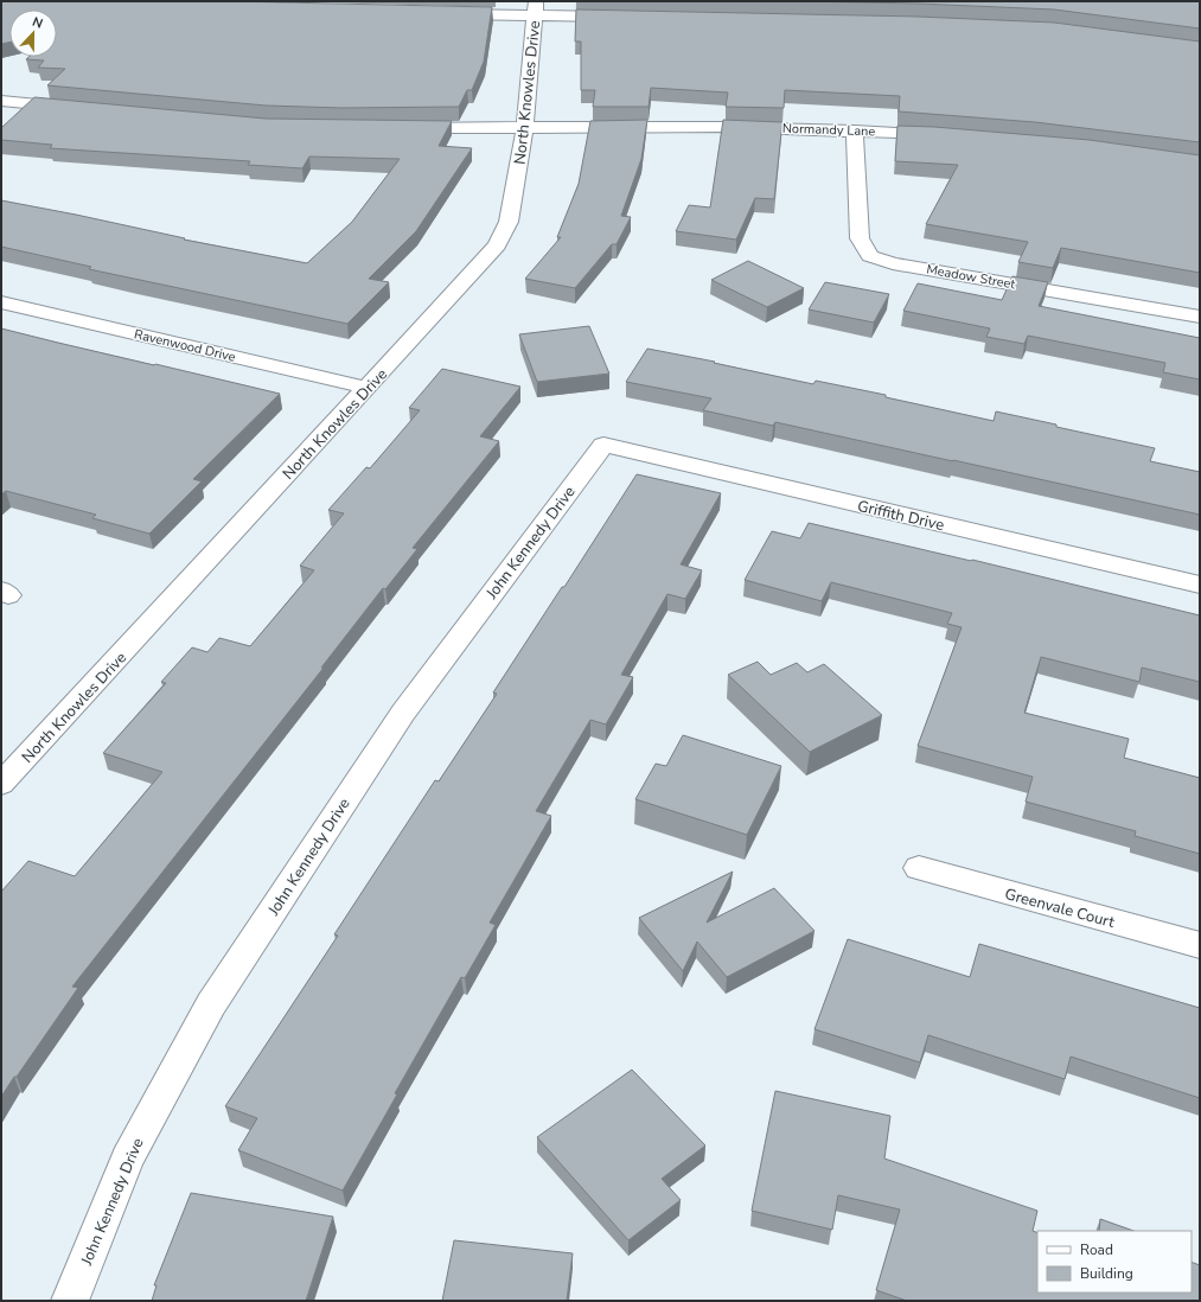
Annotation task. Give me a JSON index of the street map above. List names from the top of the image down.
{
  "streets": {
    "street": [
      "North Knowles Drive",
      "Normandy Lane",
      "Meadow Street",
      "Ravenwood Drive",
      "Griffith Drive",
      "John Kennedy Drive",
      "Greenvale Court"
    ]
  },
  "crossings": [
    ["North Knowles Drive", "Normandy Lane"],
    ["North Knowles Drive", "Ravenwood Drive"],
    ["Normandy Lane", "Meadow Street"],
    ["Griffith Drive", "John Kennedy Drive"]
  ],
  "legend": ["Road", "Building"],
  "north": "top"
}
